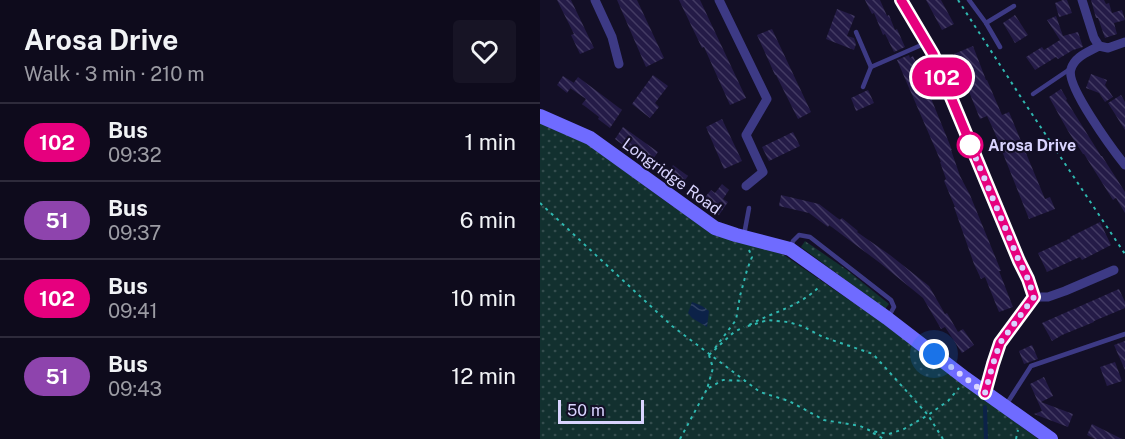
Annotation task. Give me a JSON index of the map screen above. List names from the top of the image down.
{
  "streets": {
    "street": ["Longridge Road"]
  },
  "places": ["Arosa Drive"],
  "lines": ["bus line 102"],
  "scale_bar": "50 m",
  "page": {
    "heading": ["Arosa Drive", "Walk · 3 min · 210 m"],
    "on_map": "102",
    "list": [
      {
        "mark": "102",
        "name": "Bus",
        "note": "09:32",
        "value": "1 min"
      },
      {
        "mark": "51",
        "name": "Bus",
        "note": "09:37",
        "value": "6 min"
      },
      {
        "mark": "102",
        "name": "Bus",
        "note": "09:41",
        "value": "10 min"
      },
      {
        "mark": "51",
        "name": "Bus",
        "note": "09:43",
        "value": "12 min"
      }
    ],
    "scale": "50 m"
  }
}
